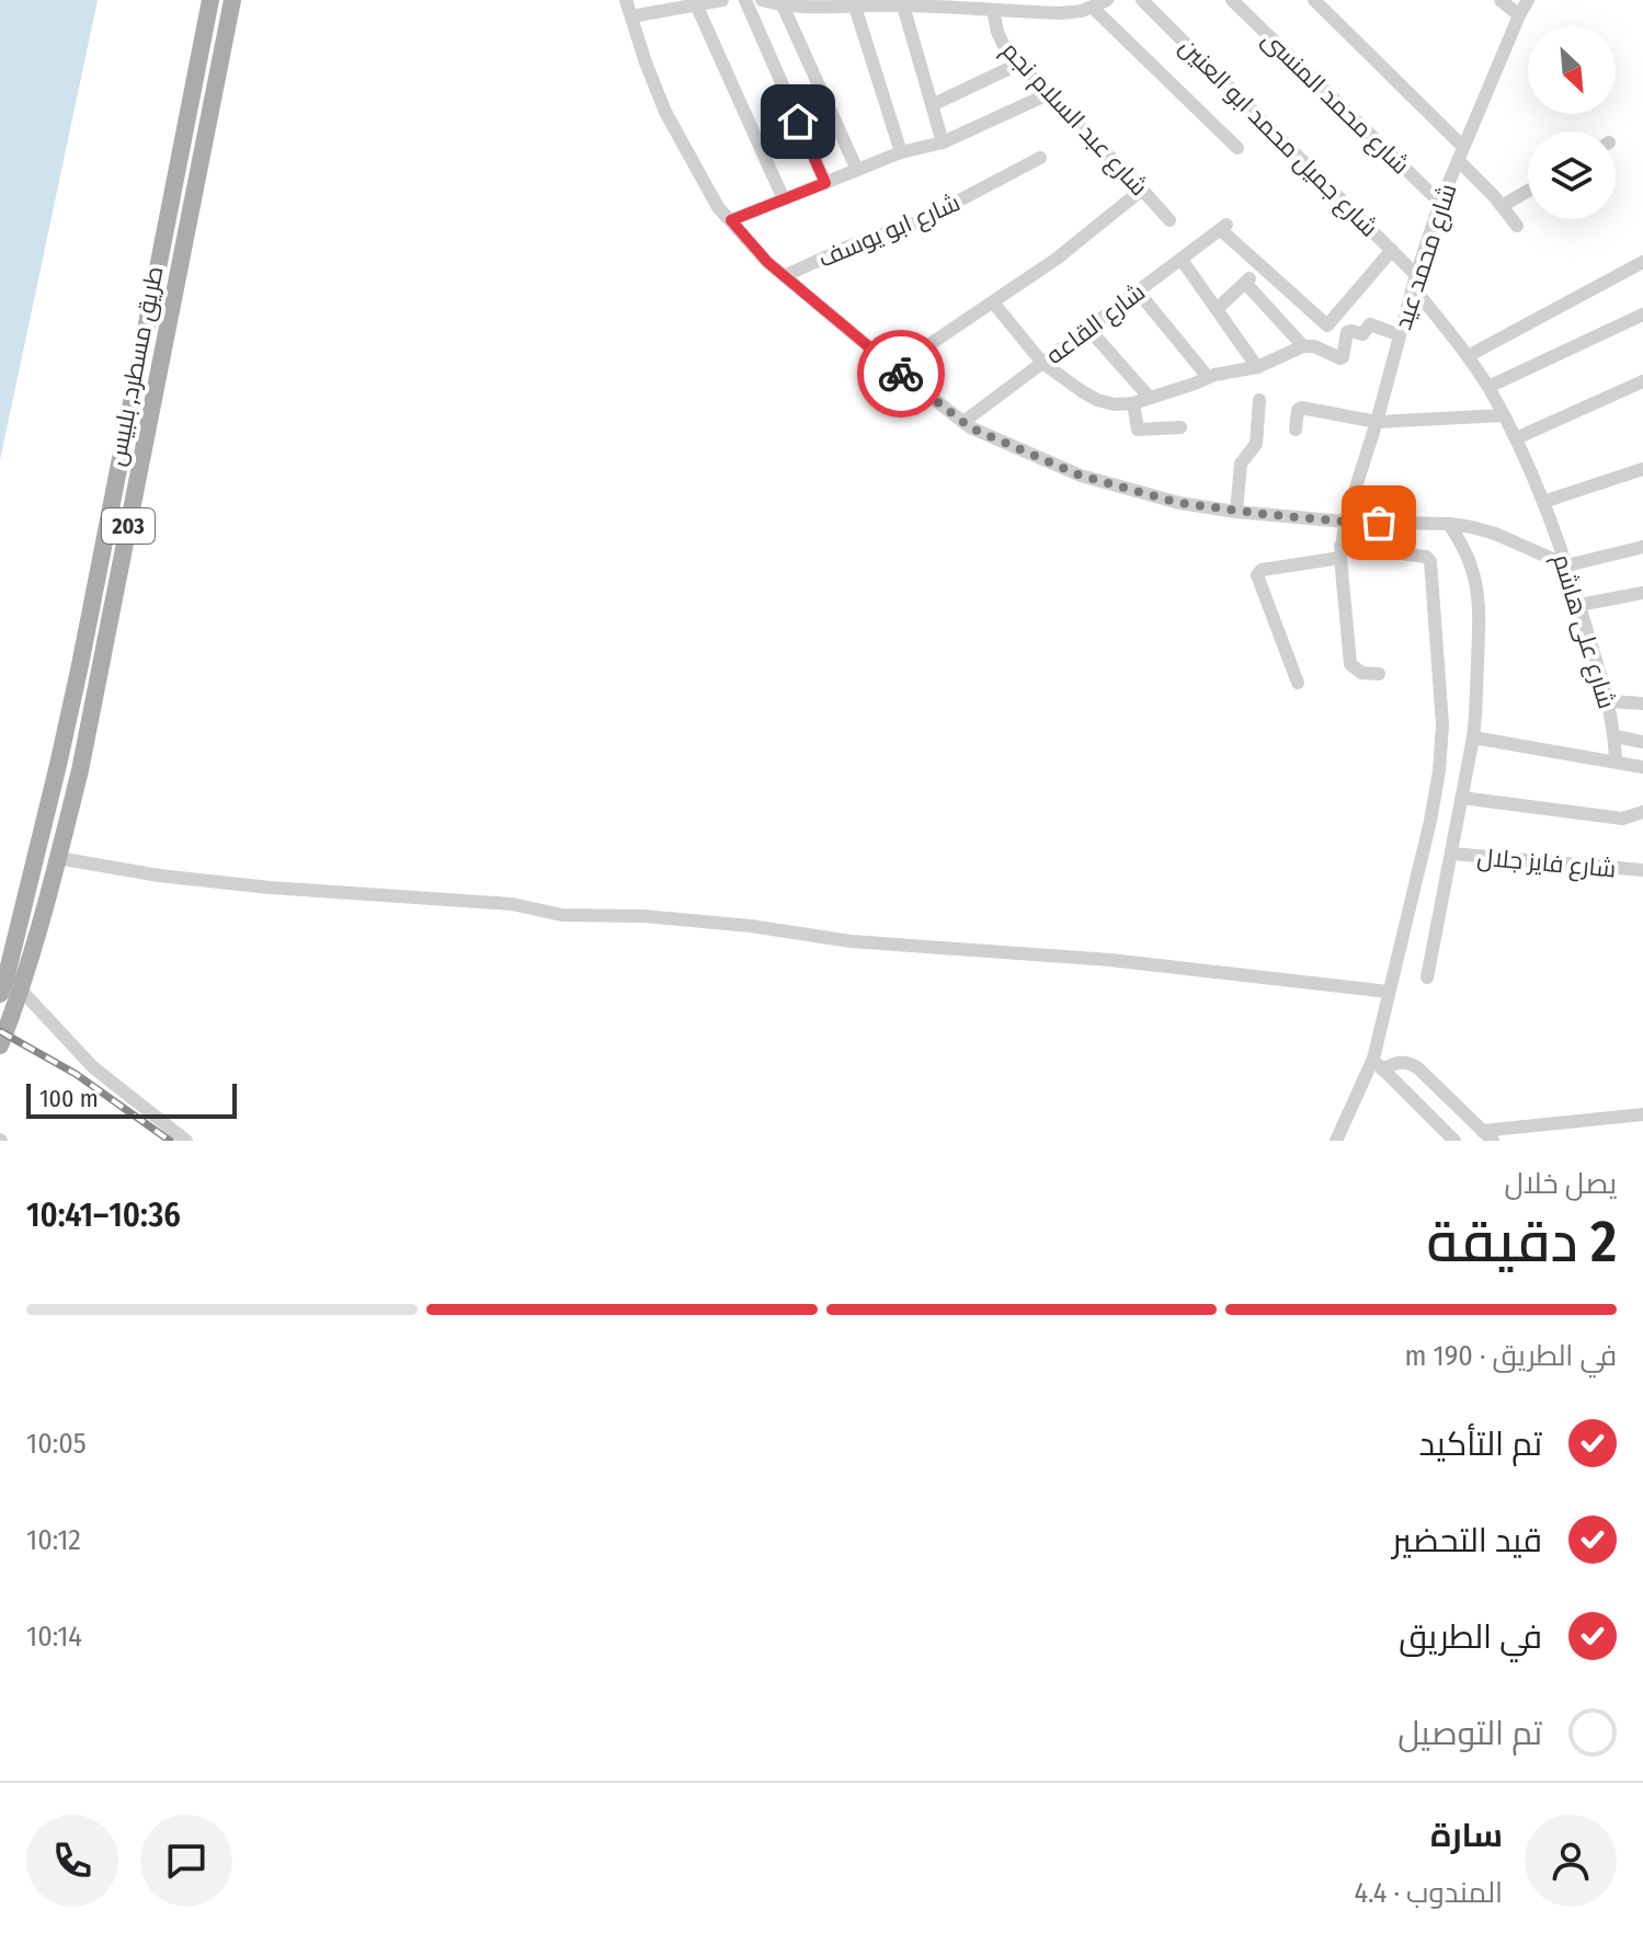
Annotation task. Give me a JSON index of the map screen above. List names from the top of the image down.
{
  "streets": {
    "main road": ["طريق مسطرد, بلبيس", "203"],
    "street": [
      "شارع محمد المنسى",
      "شارع عبد السلام نجم",
      "شارع جميل محمد ابو العنين",
      "شارع ابو يوسف",
      "شارع محمد عيد",
      "شارع القاعه",
      "شارع على هاشم",
      "شارع فايز جلال"
    ]
  },
  "crossings": [
    ["شارع محمد المنسى", "شارع محمد عيد"],
    ["شارع جميل محمد ابو العنين", "شارع محمد عيد"],
    ["شارع جميل محمد ابو العنين", "شارع على هاشم"]
  ],
  "scale_bar": "100 m",
  "north": "bottom right",
  "page": {
    "scale": "100 m",
    "heading": ["2 دقيقة", "يصل خلال", "10:36–10:41"],
    "panel": ["سارة", "المندوب · 4.4"],
    "bar": "في الطريق · 190 m",
    "list": [
      ["تم التأكيد", "10:05"],
      ["قيد التحضير", "10:12"],
      ["في الطريق", "10:14"],
      "تم التوصيل"
    ]
  }
}
